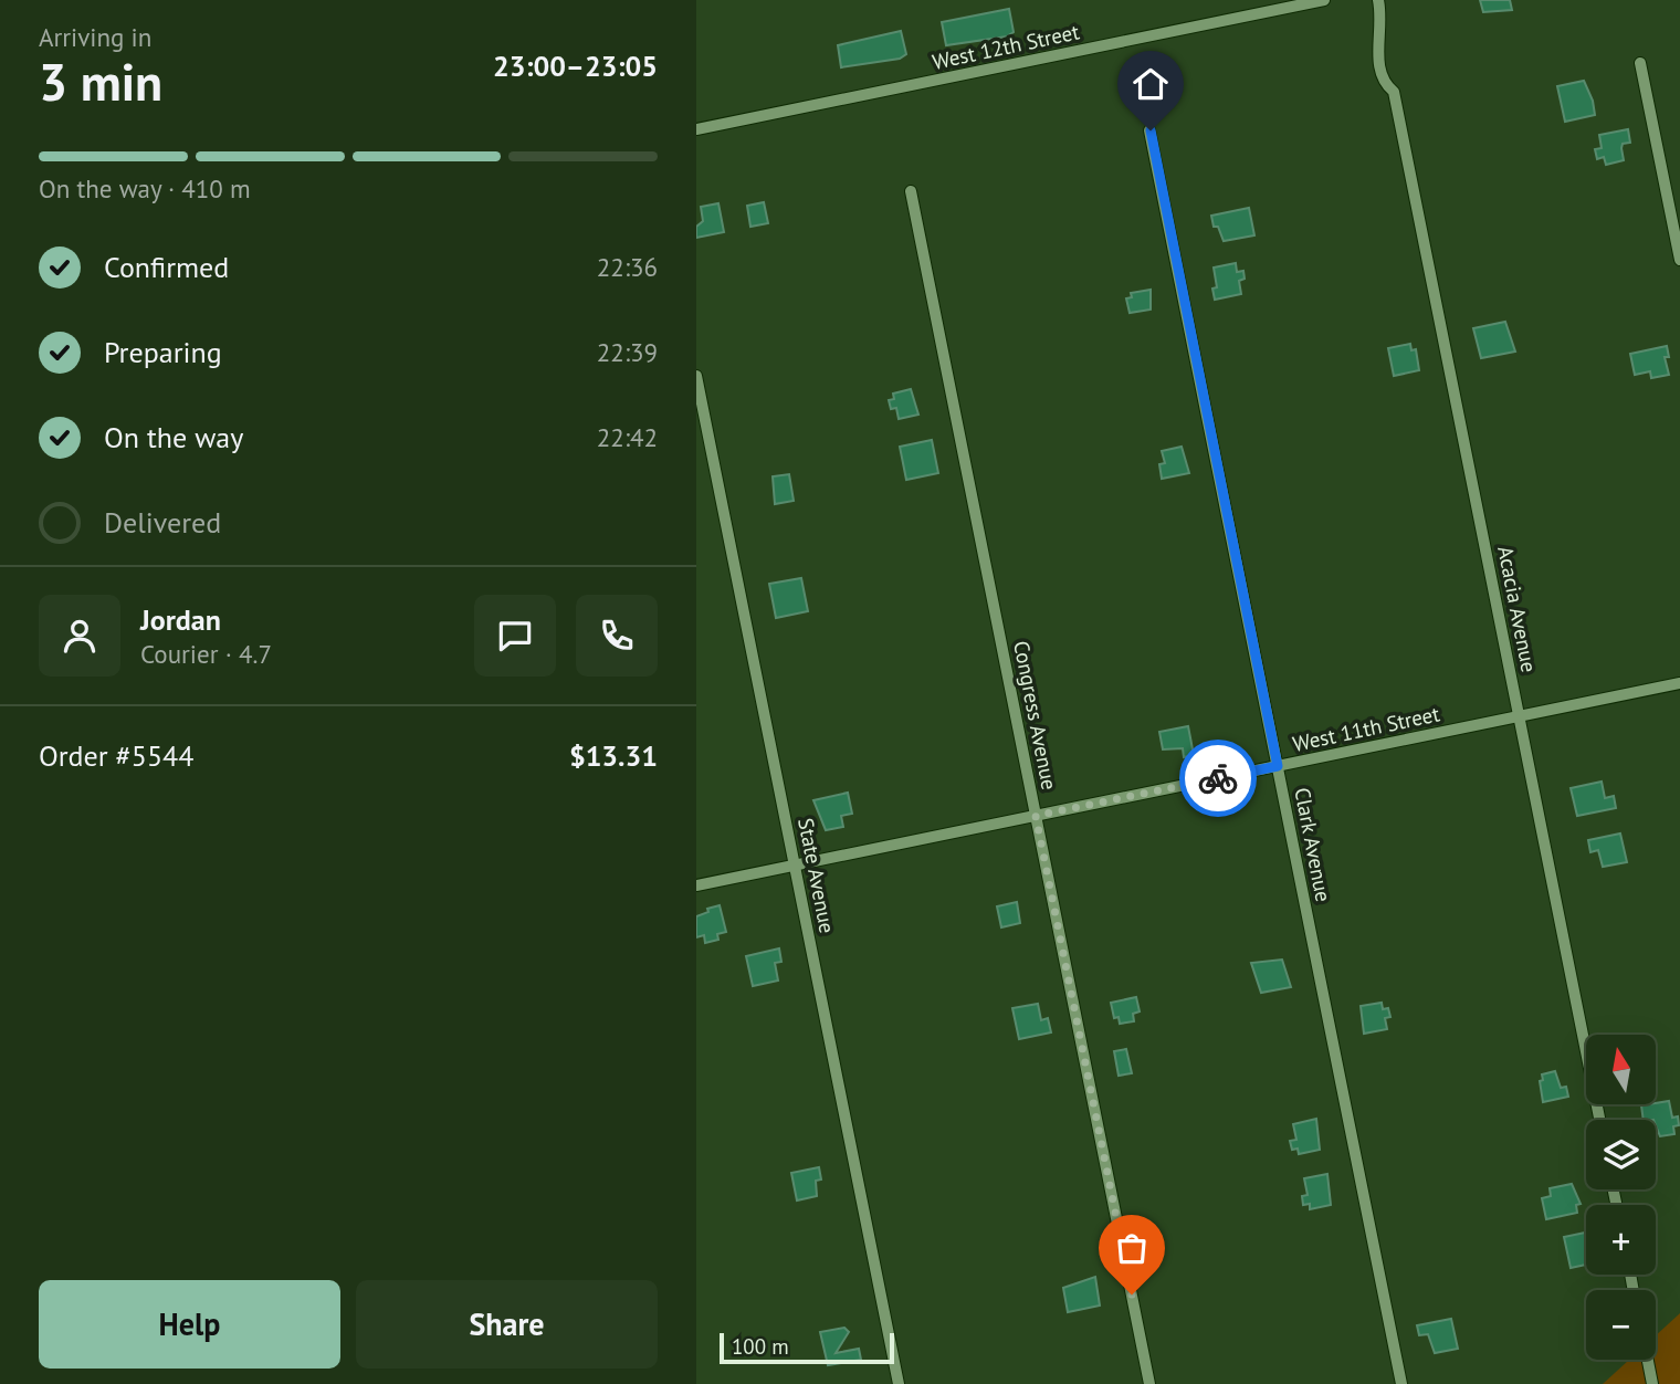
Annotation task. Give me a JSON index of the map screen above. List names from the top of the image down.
{
  "streets": {
    "street": [
      "West 12th Street",
      "Acacia Avenue",
      "Congress Avenue",
      "West 11th Street",
      "Clark Avenue",
      "State Avenue"
    ]
  },
  "crossings": [
    ["Acacia Avenue", "West 11th Street"],
    ["Congress Avenue", "West 11th Street"],
    ["West 11th Street", "Clark Avenue"],
    ["West 11th Street", "State Avenue"]
  ],
  "scale_bar": "100 m",
  "north": "top",
  "page": {
    "heading": ["3 min", "Arriving in", "23:00–23:05"],
    "panel": [
      "Jordan",
      "Courier · 4.7",
      "Order #5544",
      "$13.31"
    ],
    "bar": "On the way · 410 m",
    "list": [
      ["Confirmed", "22:36"],
      ["Preparing", "22:39"],
      ["On the way", "22:42"],
      "Delivered"
    ],
    "map_buttons": ["+", "−"],
    "buttons": ["Help", "Share"],
    "scale": "100 m"
  }
}
